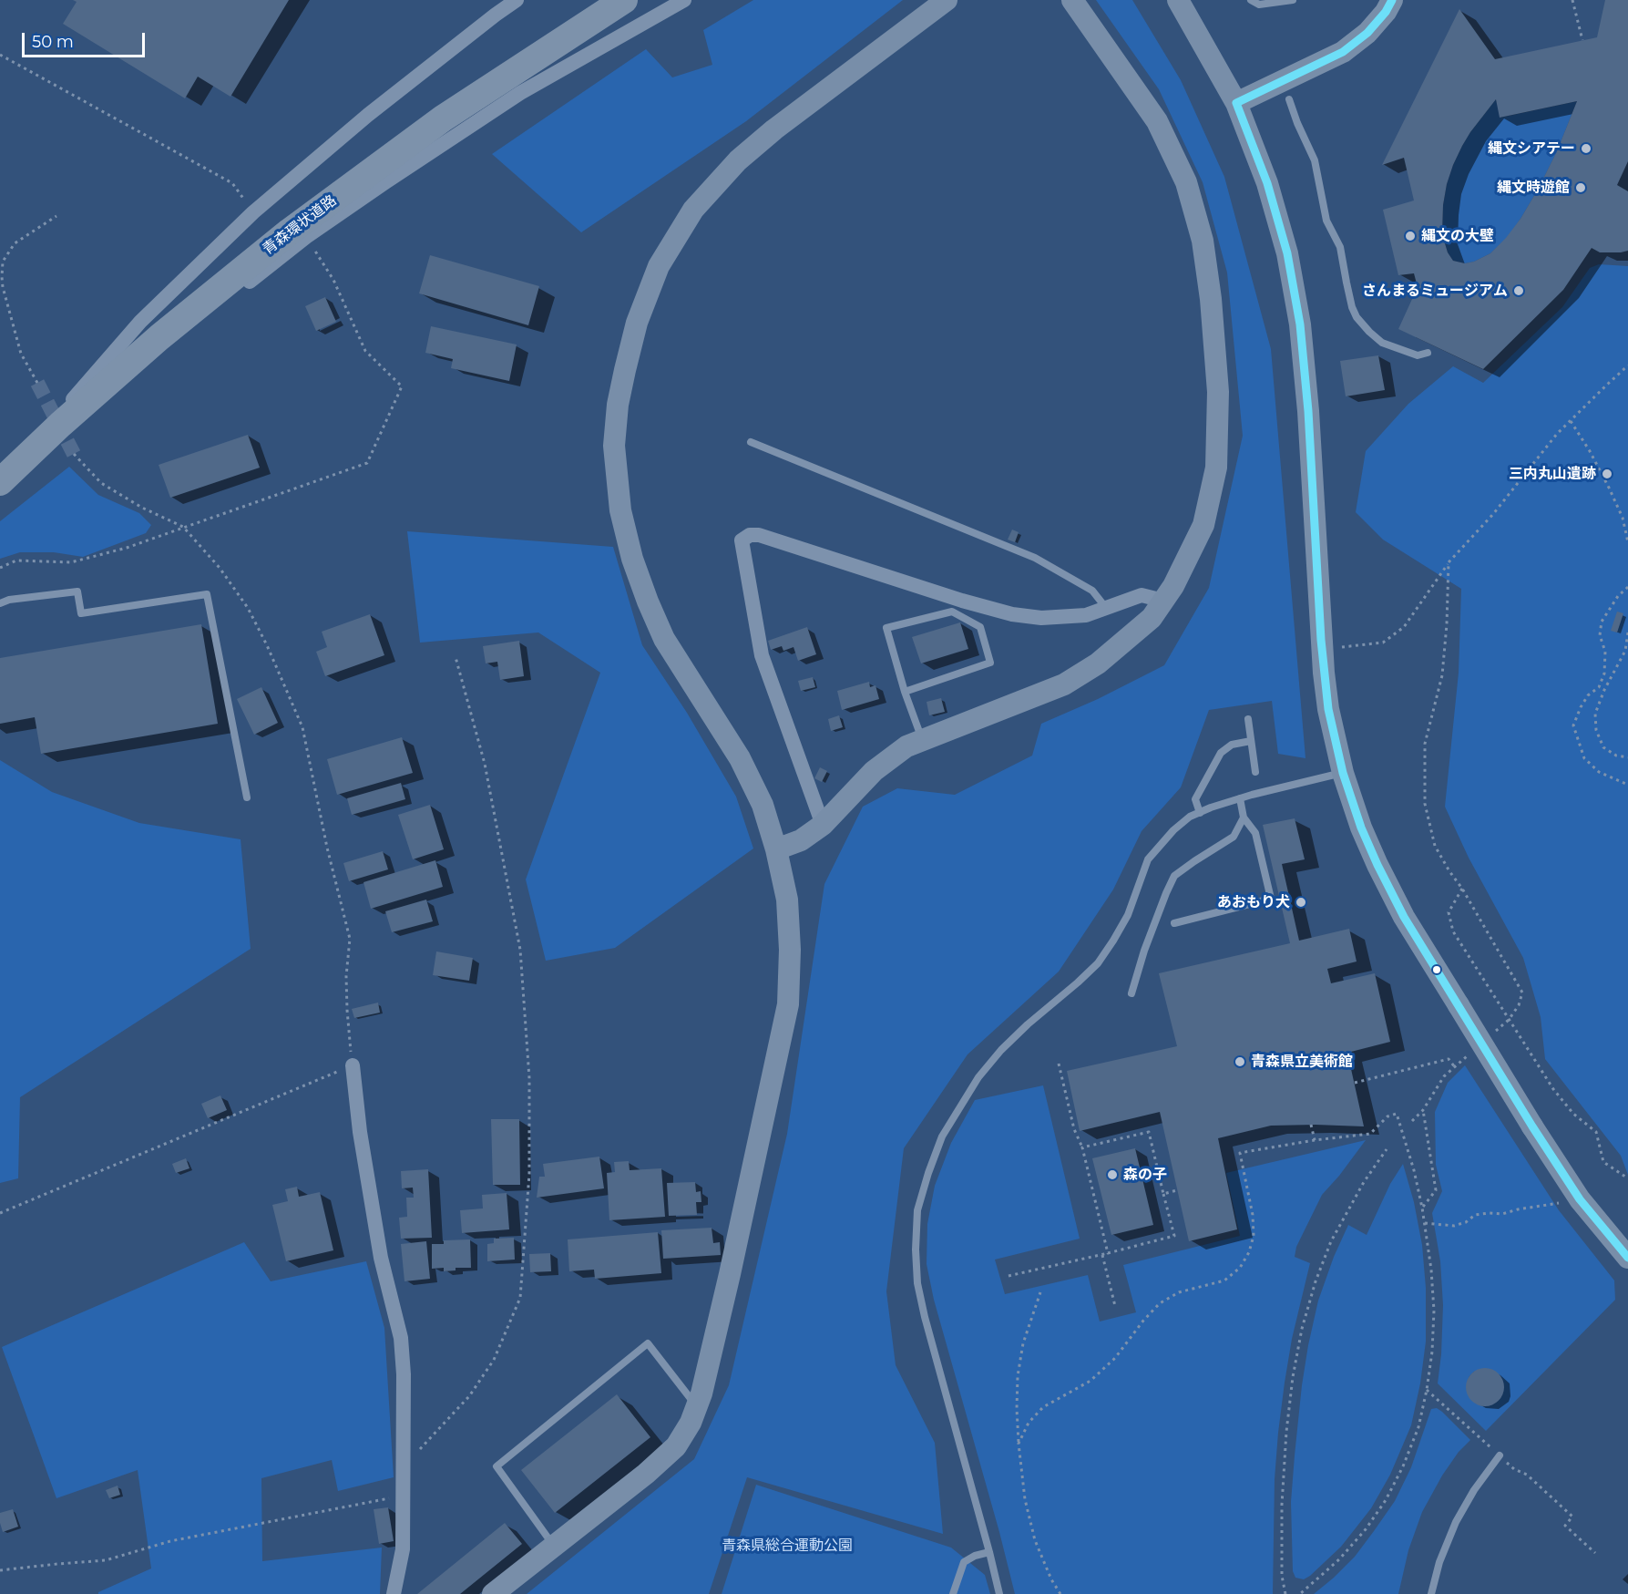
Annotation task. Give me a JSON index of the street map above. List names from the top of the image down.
{
  "streets": {
    "highway": ["青森環状道路"]
  },
  "parks": ["青森県総合運動公園"],
  "places": [
    "縄文シアテー",
    "縄文時遊館",
    "縄文の大壁",
    "さんまるミュージアム",
    "三内丸山遺跡",
    "あおもり犬",
    "青森県立美術館",
    "森の子"
  ],
  "scale_bar": "50 m"
}
